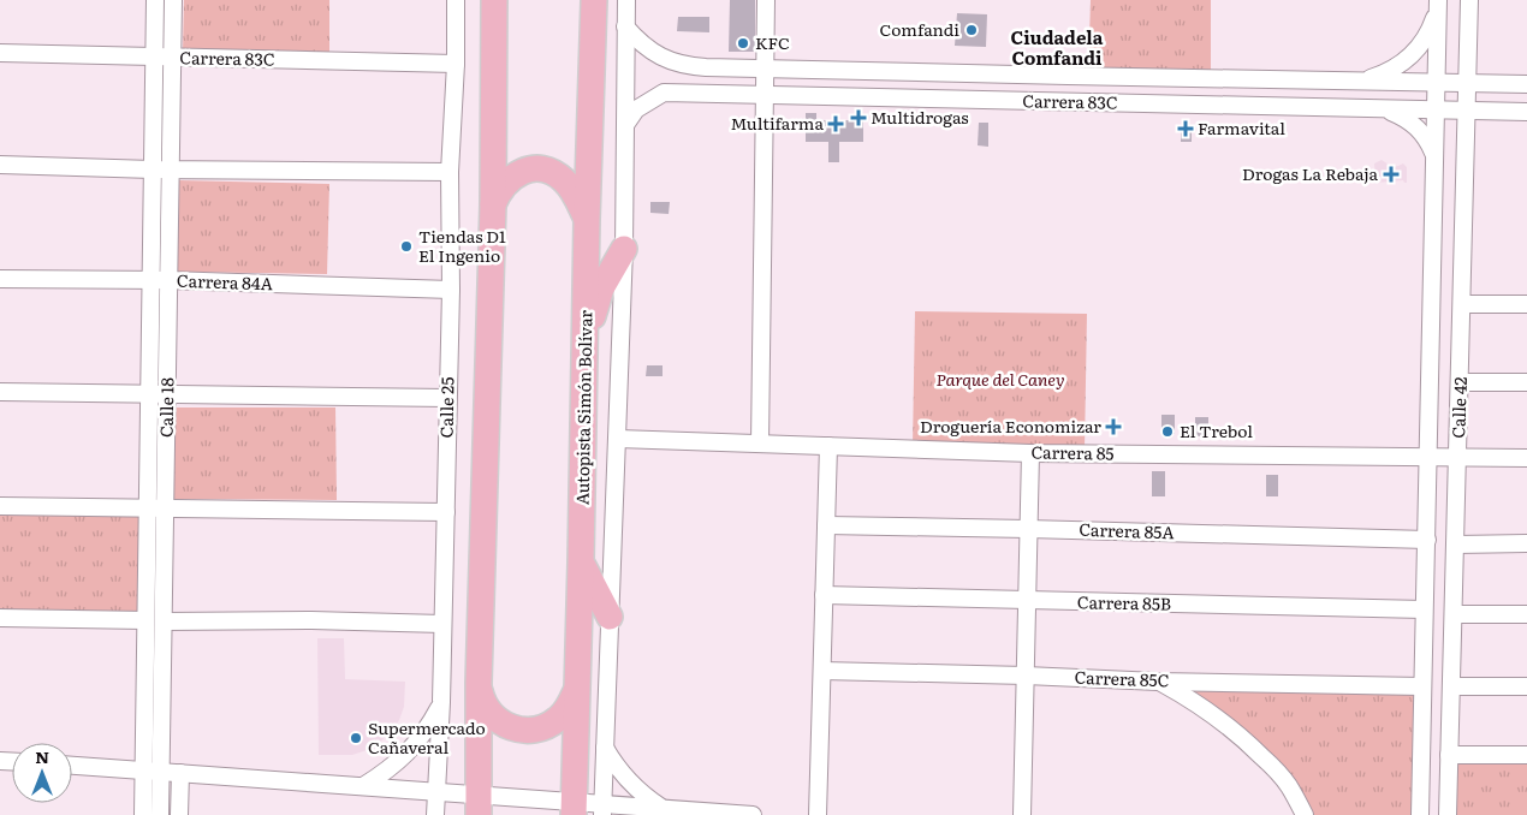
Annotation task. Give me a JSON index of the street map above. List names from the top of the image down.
{
  "streets": {
    "highway": ["Autopista Simón Bolívar"],
    "street": [
      "Carrera 83C",
      "Carrera 84A",
      "Calle 18",
      "Calle 25",
      "Calle 42",
      "Carrera 85",
      "Carrera 85A",
      "Carrera 85B",
      "Carrera 85C"
    ]
  },
  "crossings": [
    ["Carrera 83C", "Calle 18"],
    ["Carrera 83C", "Calle 25"],
    ["Carrera 83C", "Calle 42"],
    ["Carrera 84A", "Calle 18"],
    ["Carrera 84A", "Calle 25"],
    ["Calle 42", "Carrera 85"],
    ["Calle 42", "Carrera 85A"],
    ["Calle 42", "Carrera 85B"],
    ["Calle 42", "Carrera 85C"]
  ],
  "districts": ["Ciudadela Comfandi"],
  "parks": ["Parque del Caney"],
  "places": {
    "other": [
      "Comfandi",
      "KFC",
      "Tiendas D1 El Ingenio",
      "El Trebol",
      "Supermercado Cañaveral"
    ],
    "health": [
      "Multidrogas",
      "Multifarma",
      "Farmavital",
      "Drogas La Rebaja",
      "Droguería Economizar"
    ]
  },
  "north": "top"
}
